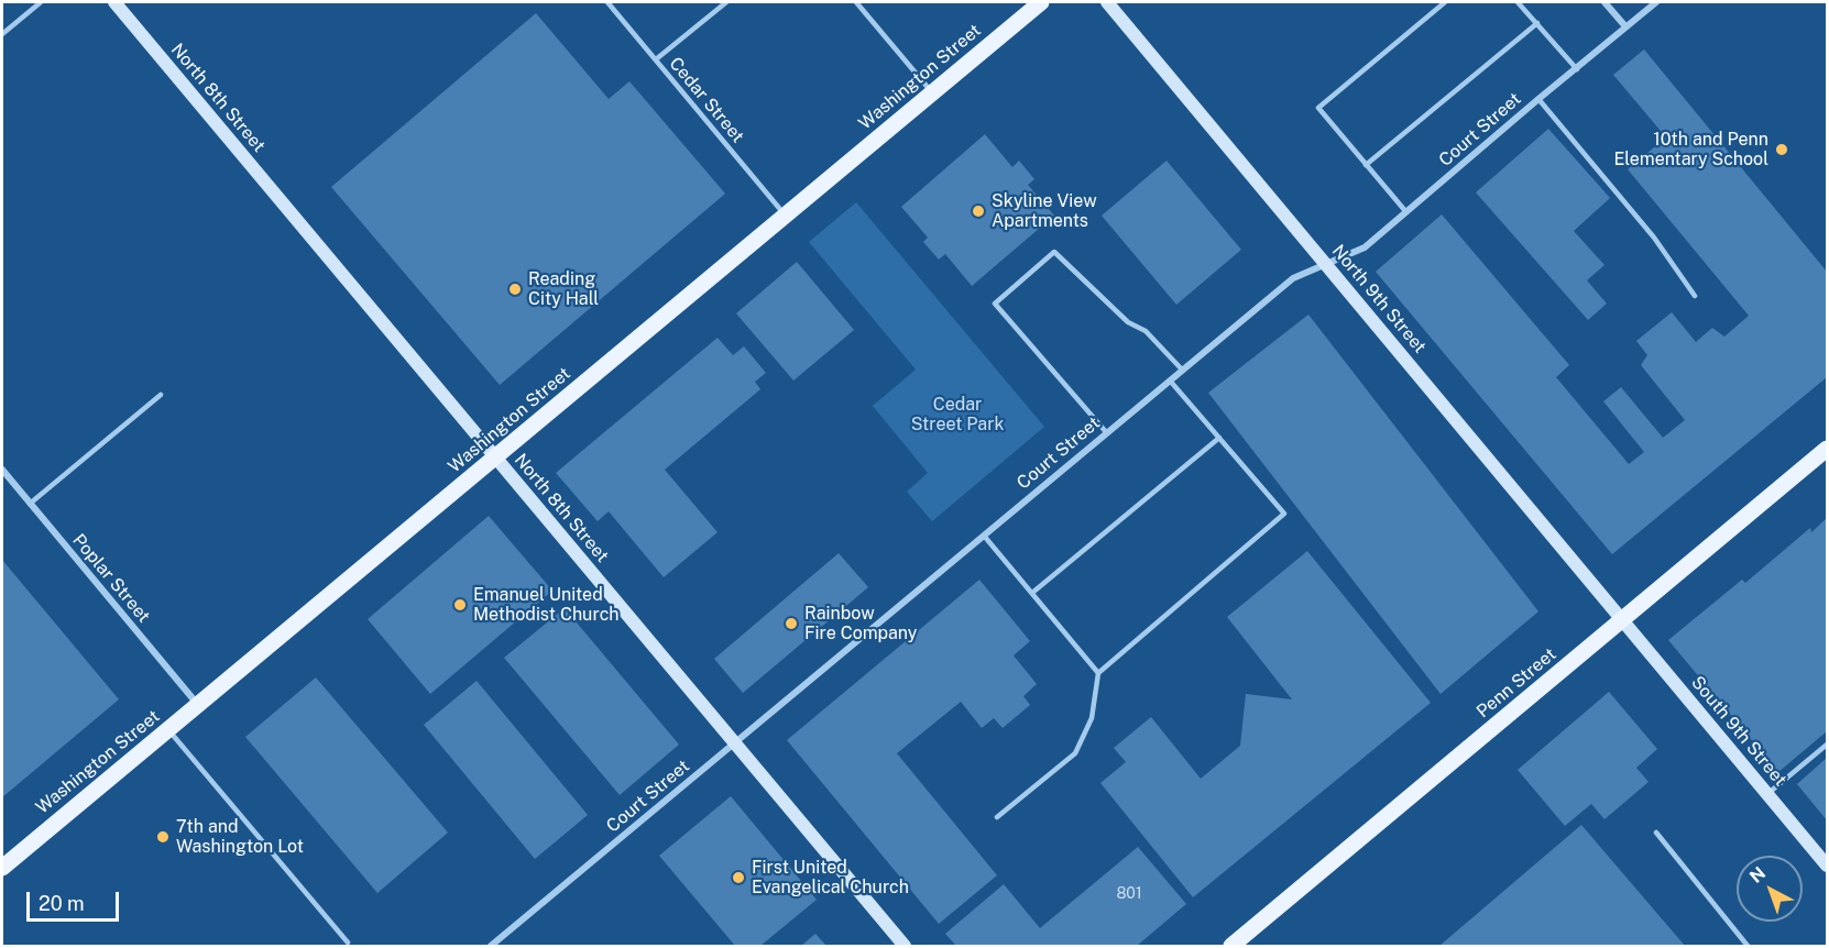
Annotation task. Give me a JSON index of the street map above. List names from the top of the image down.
{
  "streets": {
    "main road": [
      "Washington Street",
      "North 8th Street",
      "North 9th Street",
      "Penn Street",
      "South 9th Street"
    ],
    "street": ["Court Street", "Poplar Street"],
    "lane": ["Cedar Street"]
  },
  "crossings": [
    ["Washington Street", "North 8th Street"],
    ["Washington Street", "Cedar Street"],
    ["Washington Street", "Poplar Street"],
    ["North 8th Street", "Court Street"],
    ["Court Street", "North 9th Street"],
    ["North 9th Street", "Penn Street"],
    ["North 9th Street", "South 9th Street"],
    ["Penn Street", "South 9th Street"]
  ],
  "parks": ["Cedar Street Park"],
  "places": [
    "10th and Penn Elementary School",
    "Skyline View Apartments",
    "Reading City Hall",
    "Emanuel United Methodist Church",
    "Rainbow Fire Company",
    "7th and Washington Lot",
    "First United Evangelical Church"
  ],
  "house_numbers": ["801"],
  "scale_bar": "20 m",
  "north": "top left"
}
